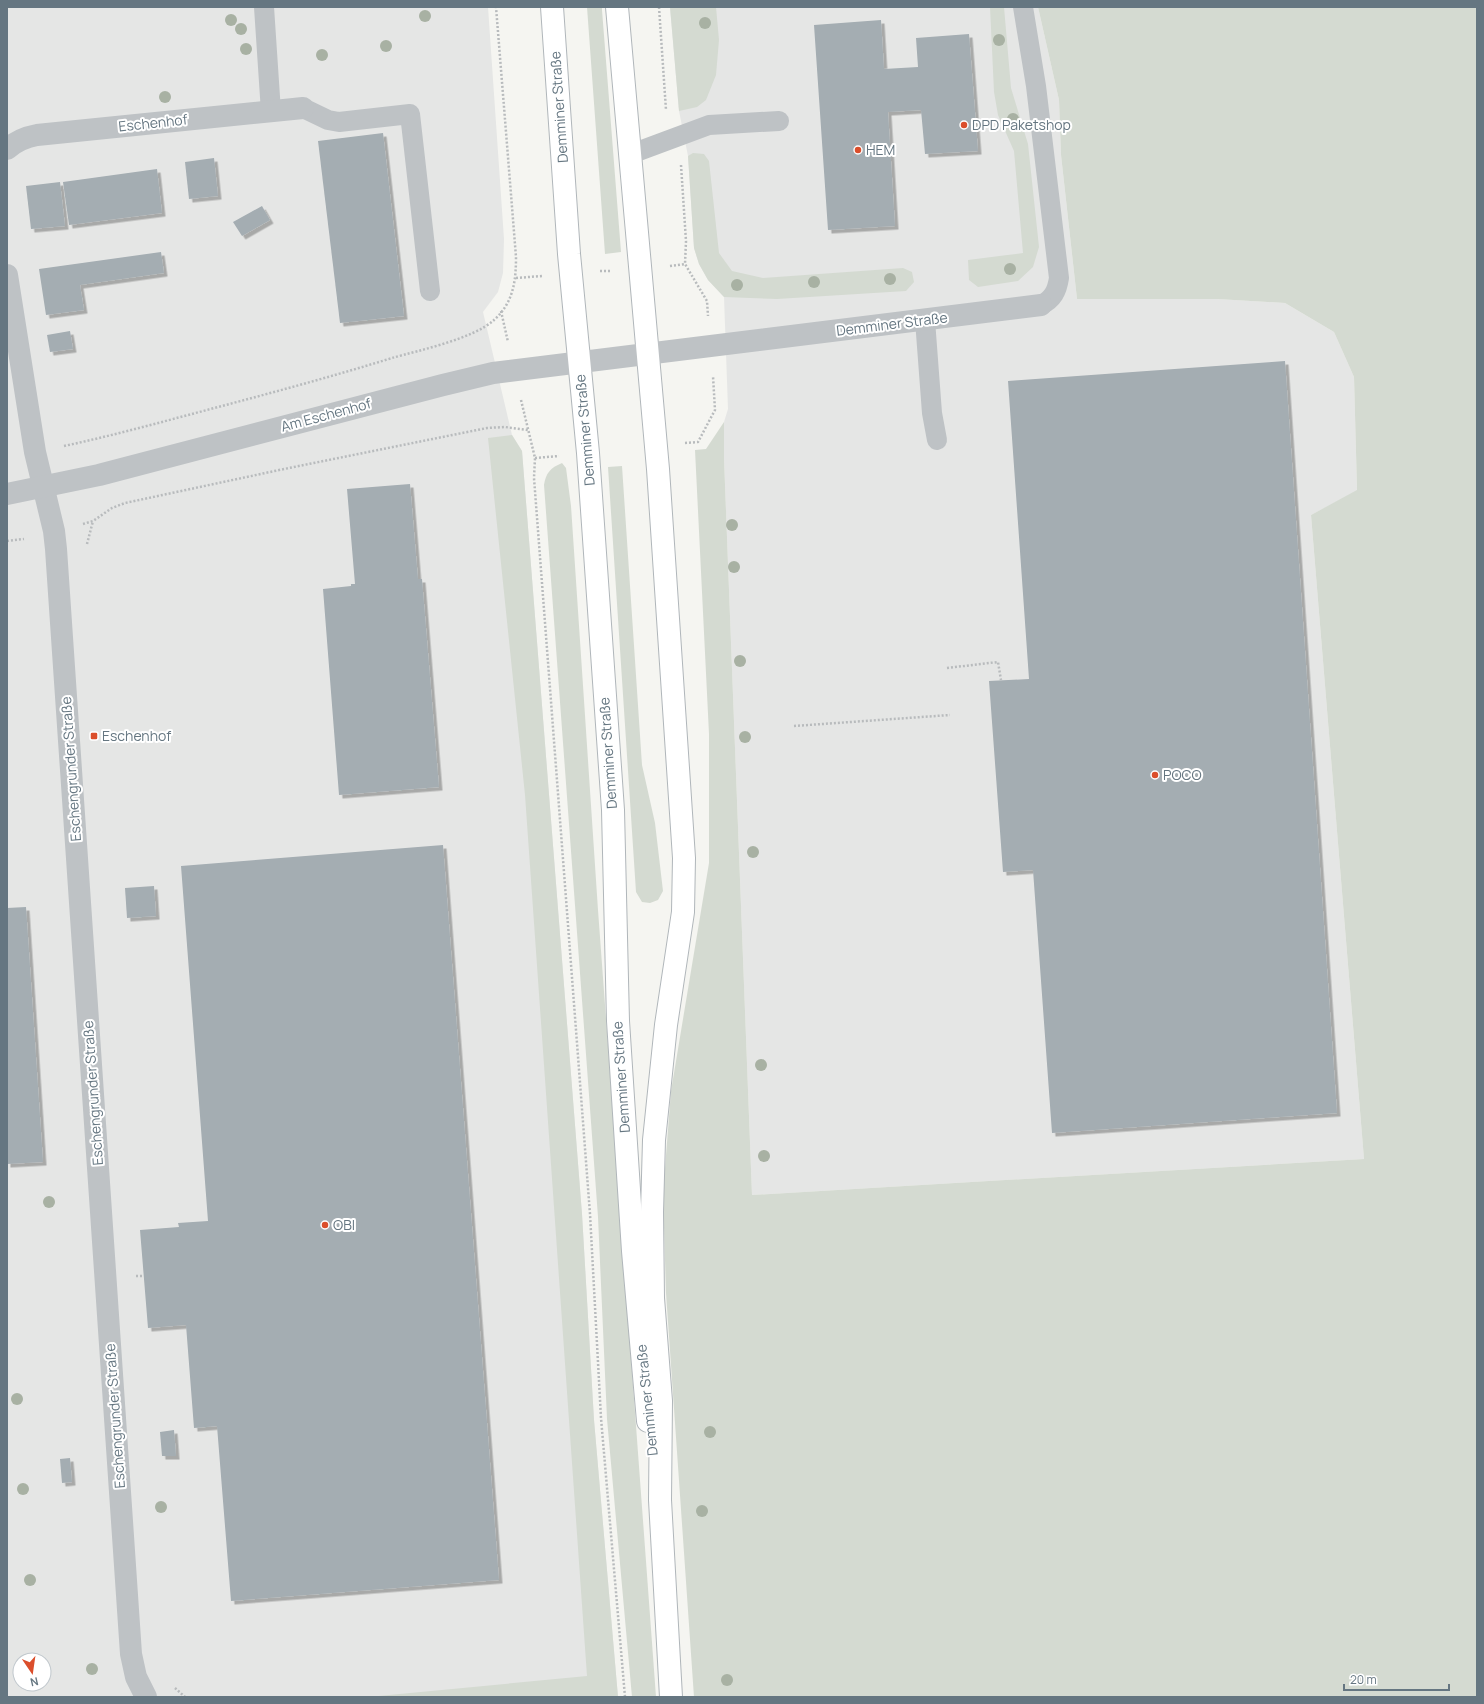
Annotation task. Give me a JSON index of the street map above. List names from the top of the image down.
{
  "streets": {
    "main road": ["Demminer Straße"],
    "street": ["Eschenhof", "Am Eschenhof", "Eschengrunder Straße"]
  },
  "crossings": [
    ["Demminer Straße", "Am Eschenhof"],
    ["Am Eschenhof", "Eschengrunder Straße"]
  ],
  "places": {
    "other": [
      "DPD Paketshop",
      "HEM",
      "POCO",
      "OBI"
    ],
    "transit": ["Eschenhof"]
  },
  "scale_bar": "20 m",
  "north": "bottom"
}
